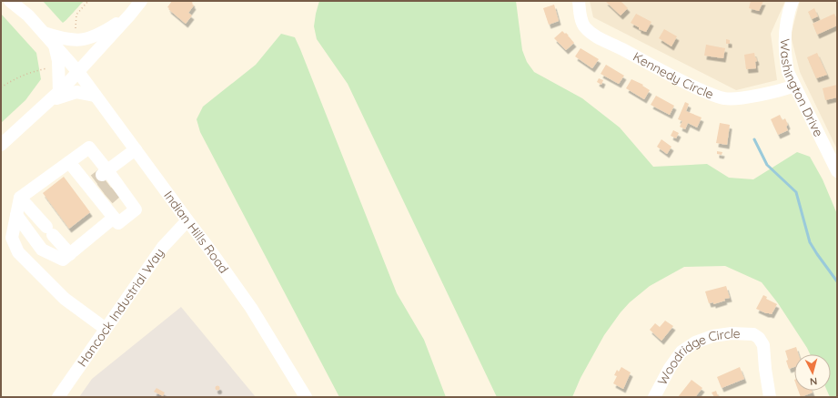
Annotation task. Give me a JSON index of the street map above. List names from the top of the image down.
{
  "streets": {
    "street": [
      "Kennedy Circle",
      "Washington Drive",
      "Indian Hills Road",
      "Hancock Industrial Way",
      "Woodridge Circle"
    ]
  },
  "crossings": [
    ["Kennedy Circle", "Washington Drive"],
    ["Indian Hills Road", "Hancock Industrial Way"]
  ],
  "north": "bottom"
}
